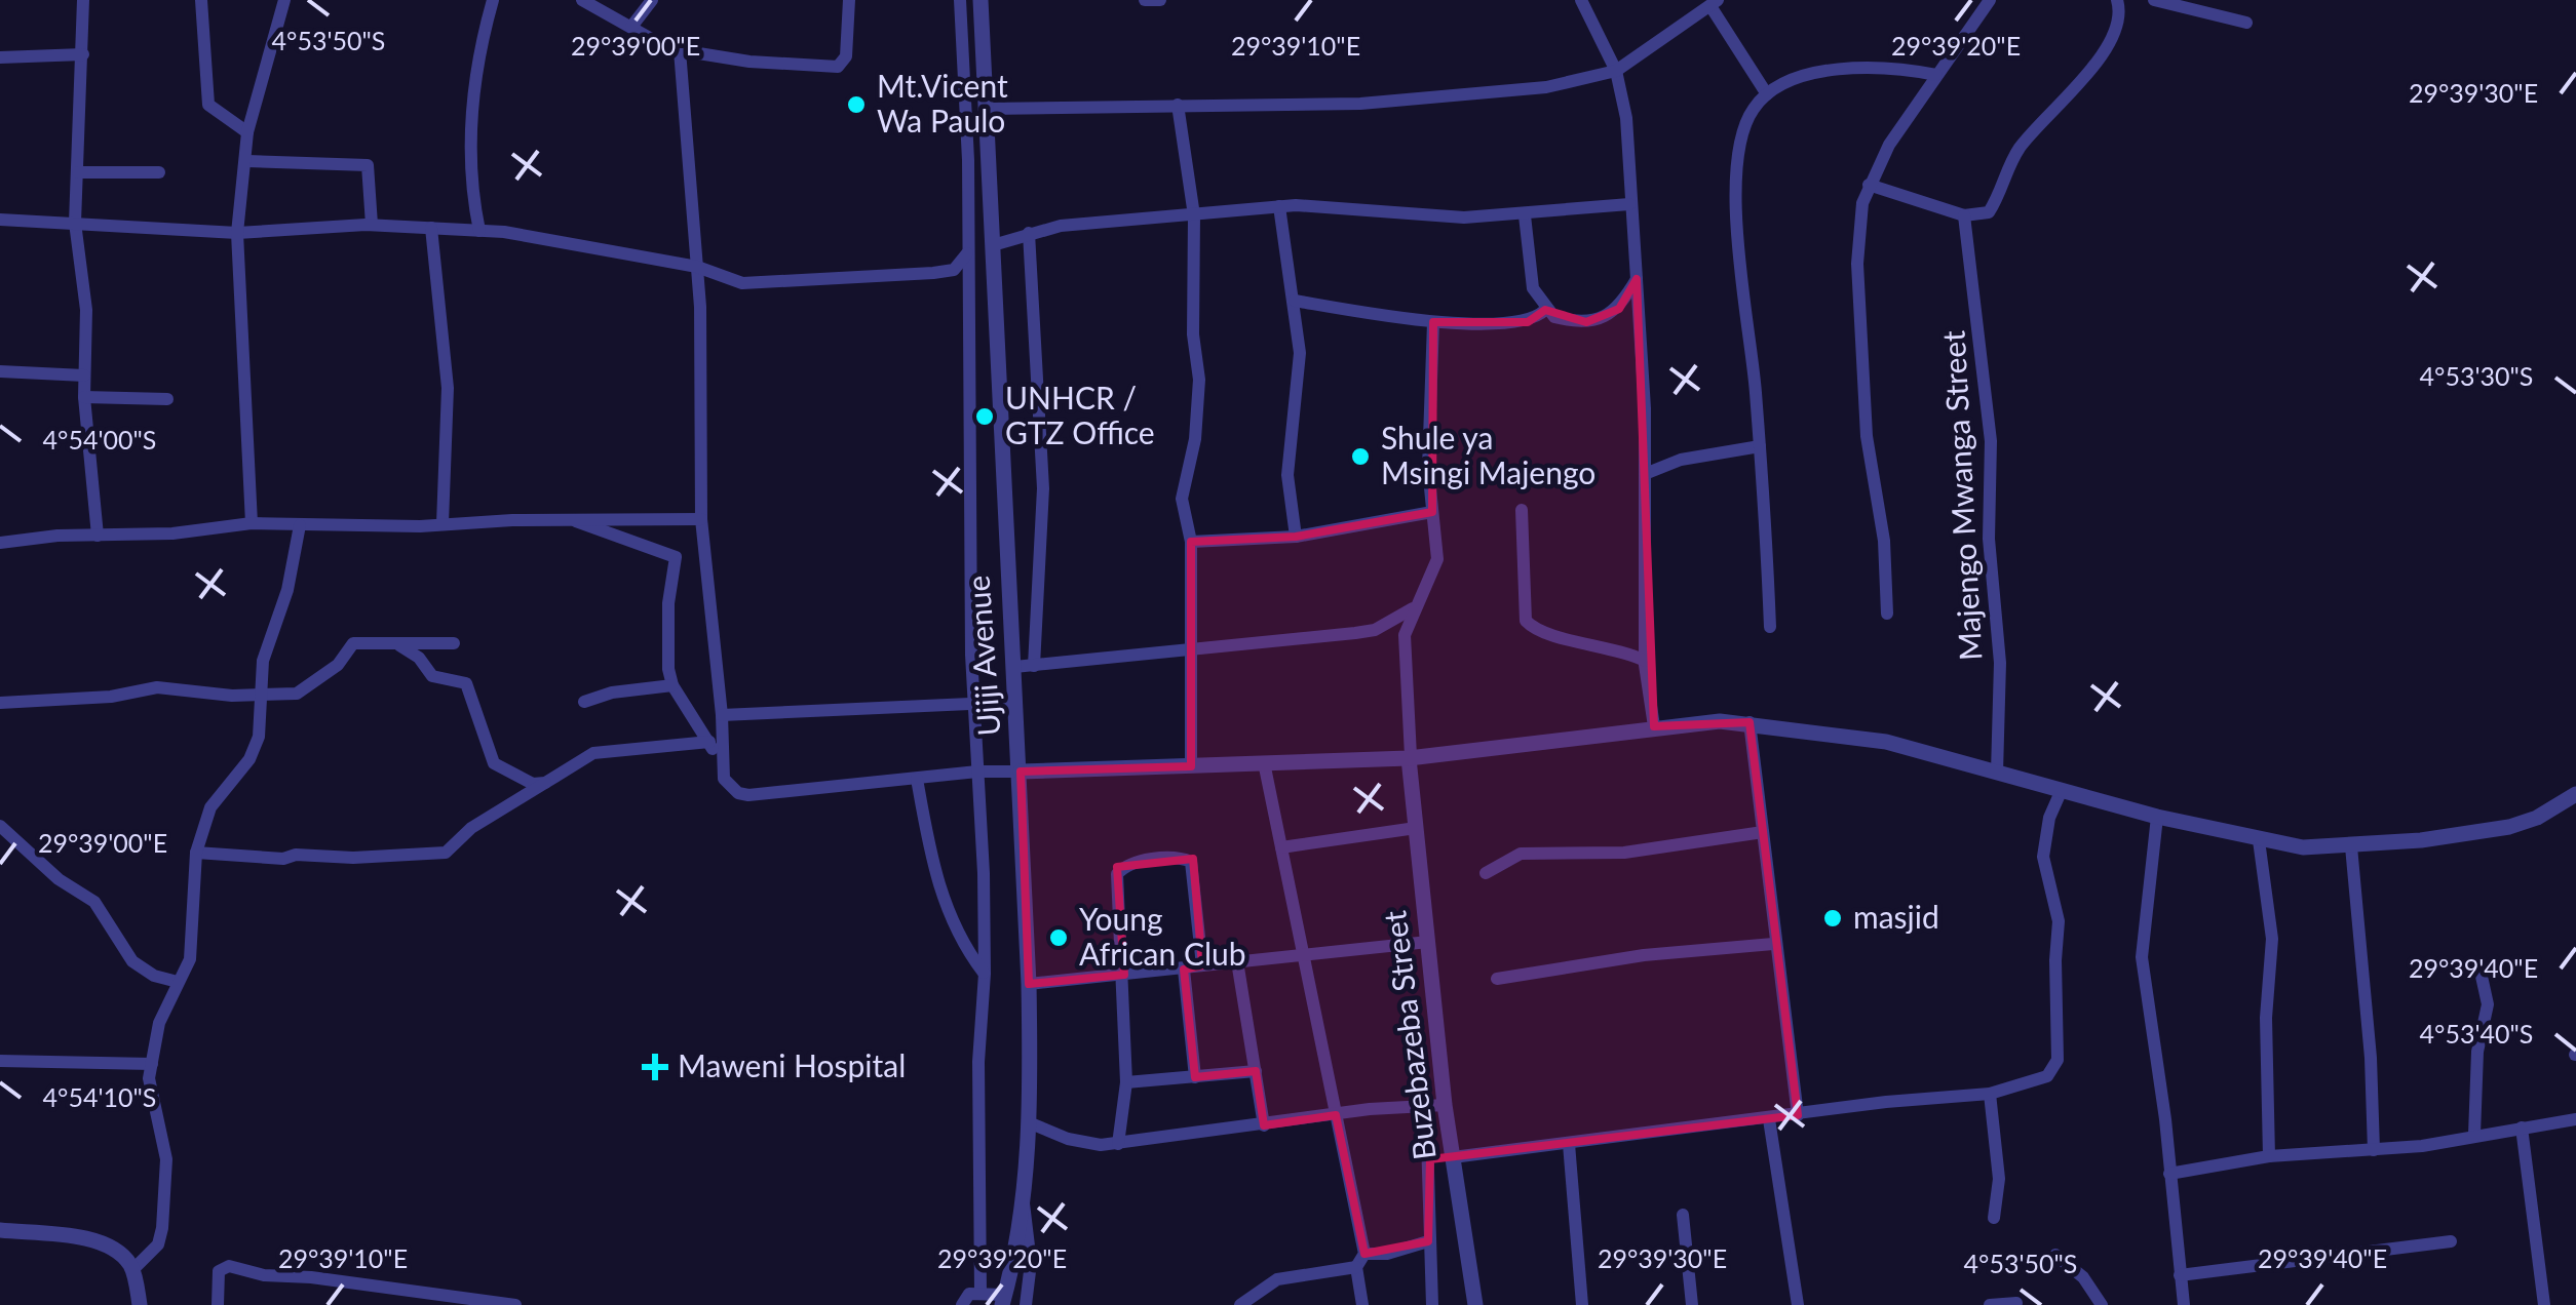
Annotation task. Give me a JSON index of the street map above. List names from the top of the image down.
{
  "streets": {
    "street": ["Majengo Mwanga Street", "Ujiji Avenue", "Buzebazeba Street"]
  },
  "places": {
    "other": [
      "Mt.Vicent Wa Paulo",
      "UNHCR / GTZ Office",
      "Shule ya Msingi Majengo",
      "masjid",
      "Young African Club"
    ],
    "health": ["Maweni Hospital"]
  },
  "coordinates": [
    "4°53'50\"S",
    "29°39'00\"E",
    "29°39'10\"E",
    "29°39'20\"E",
    "29°39'30\"E",
    "4°53'30\"S",
    "4°54'00\"S",
    "29°39'40\"E",
    "4°53'40\"S",
    "4°54'10\"S"
  ]
}
